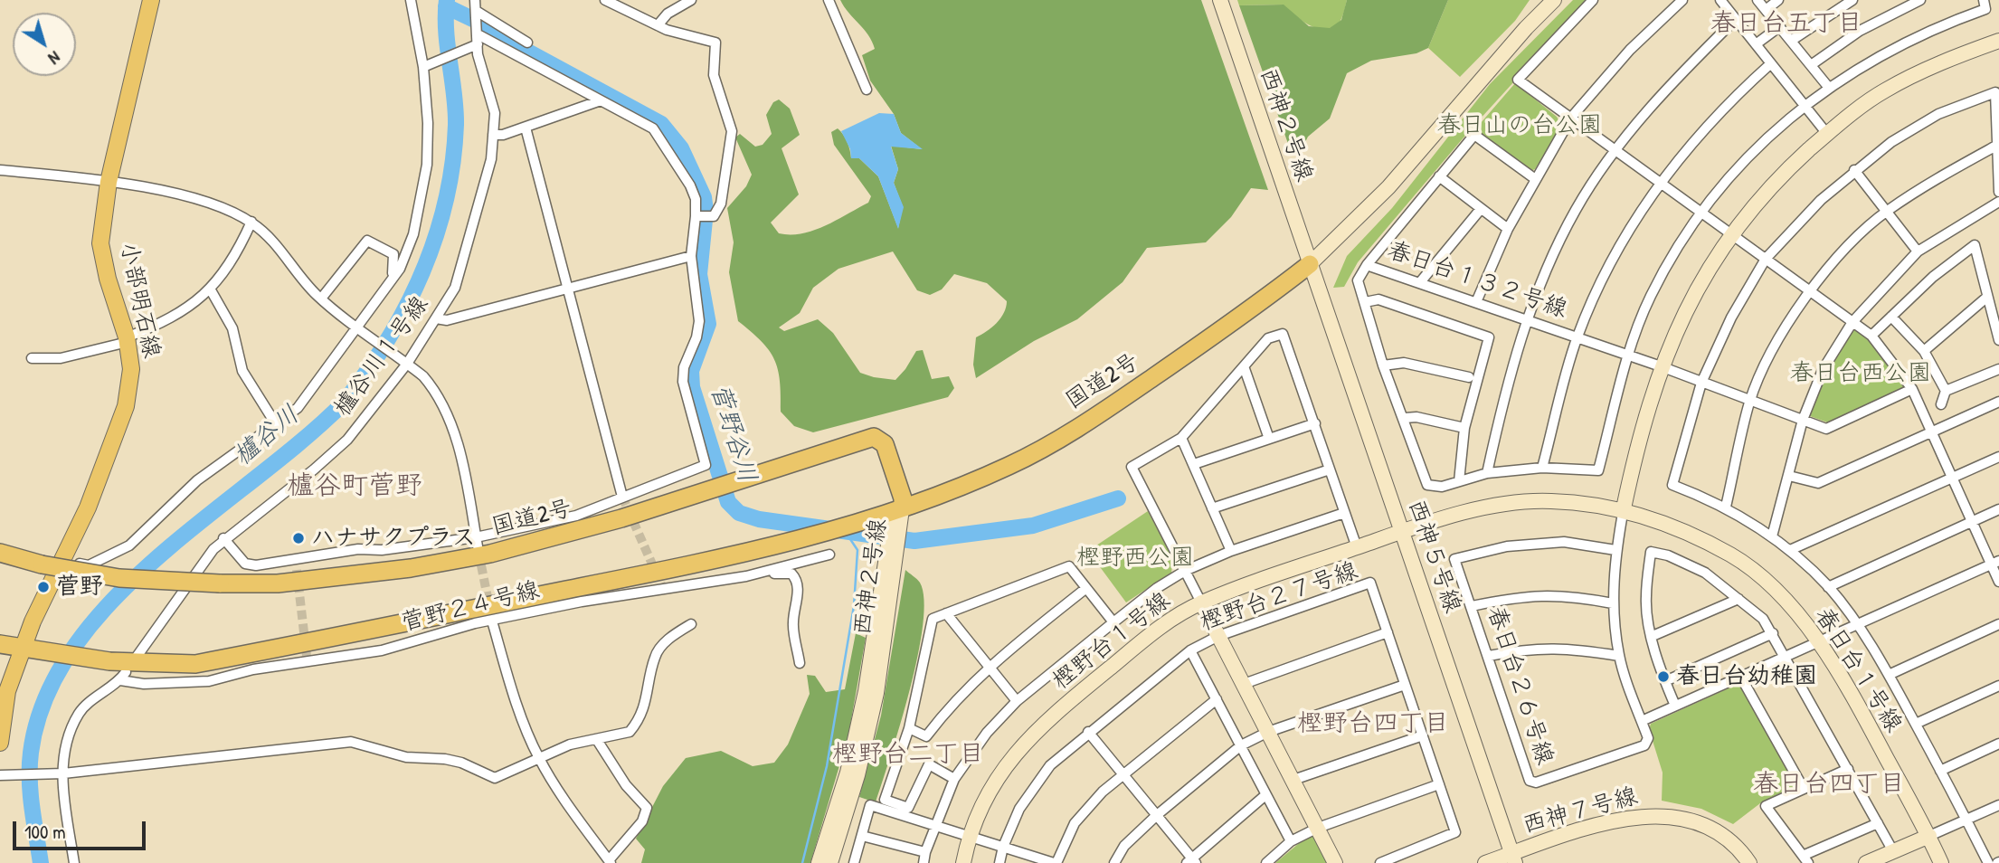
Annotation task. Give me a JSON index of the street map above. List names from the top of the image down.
{
  "streets": {
    "highway": ["国道2号"],
    "main road": ["小部明石線"],
    "street": [
      "西神２号線",
      "春日台１３２号線",
      "櫨谷川１号線",
      "西神５号線",
      "樫野台２７号線",
      "菅野２４号線",
      "樫野台１号線",
      "春日台１号線",
      "春日台２６号線",
      "西神７号線"
    ]
  },
  "crossings": [
    ["西神２号線", "国道2号"],
    ["西神２号線", "西神５号線"],
    ["小部明石線", "国道2号"],
    ["国道2号", "西神５号線"],
    ["西神５号線", "樫野台１号線"],
    ["西神５号線", "春日台１号線"],
    ["西神５号線", "西神７号線"],
    ["樫野台１号線", "春日台１号線"],
    ["春日台１号線", "春日台２６号線"]
  ],
  "districts": [
    "春日台五丁目",
    "櫨谷町菅野",
    "樫野台四丁目",
    "樫野台二丁目",
    "春日台四丁目"
  ],
  "water": ["菅野谷川", "櫨谷川"],
  "parks": ["春日山の台公園", "春日台西公園", "樫野西公園"],
  "places": ["ハナサクプラス", "菅野", "春日台幼稚園"],
  "scale_bar": "100 m",
  "north": "bottom right"
}
